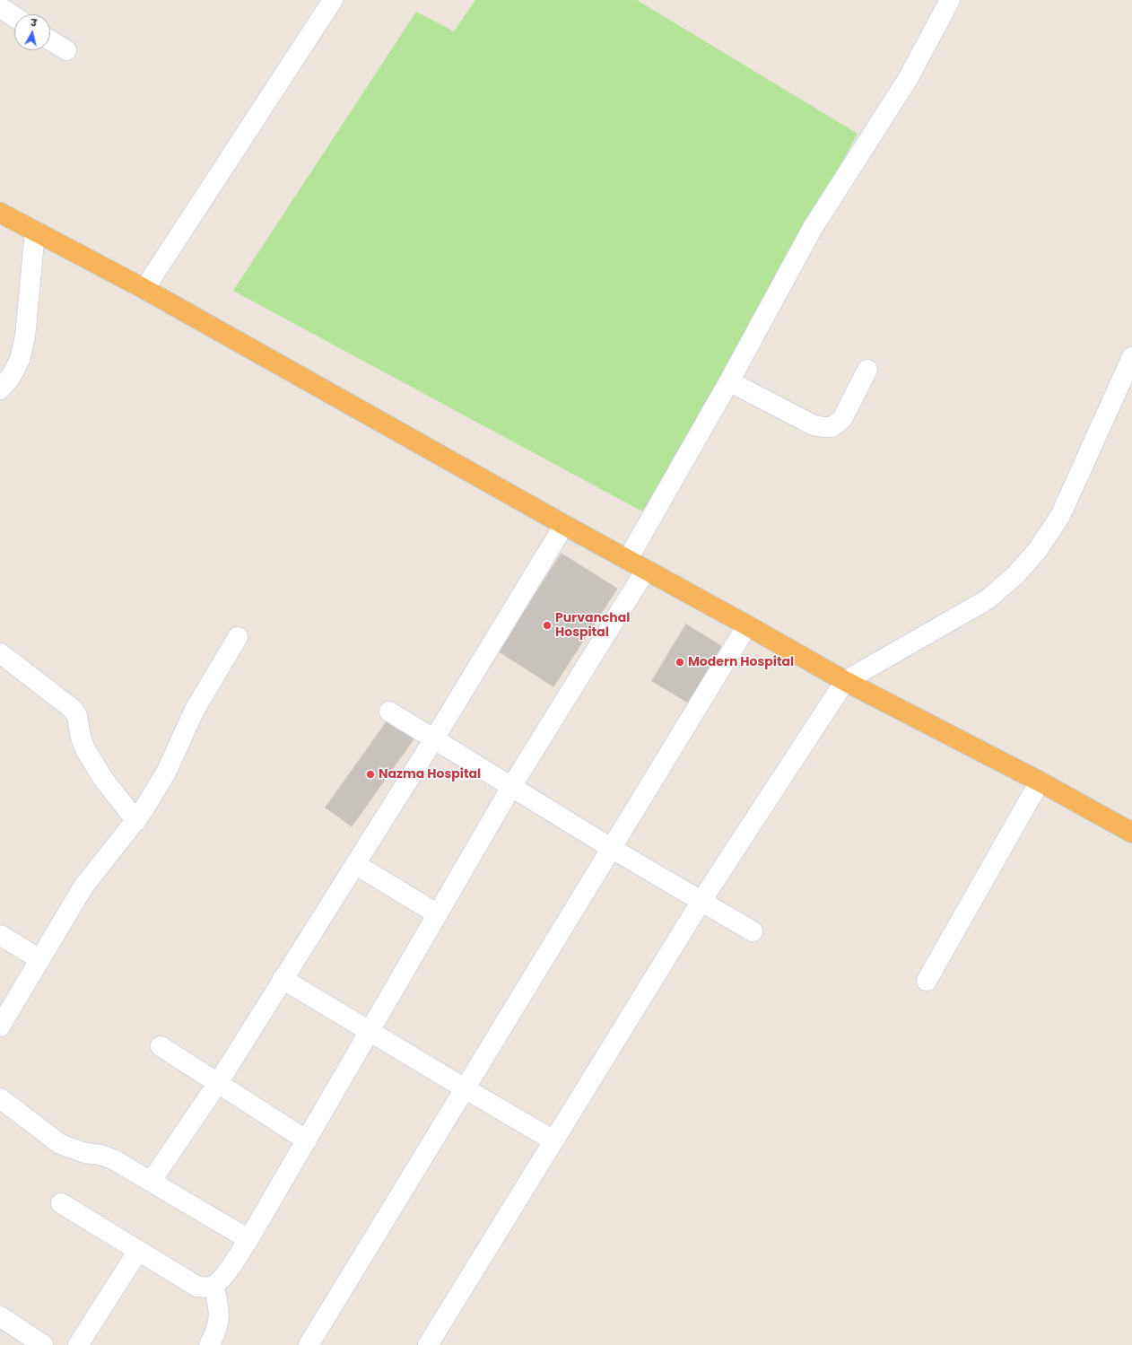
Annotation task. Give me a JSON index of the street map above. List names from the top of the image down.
{
  "places": ["Purvanchal Hospital", "Modern Hospital", "Nazma Hospital"],
  "north": "top"
}
